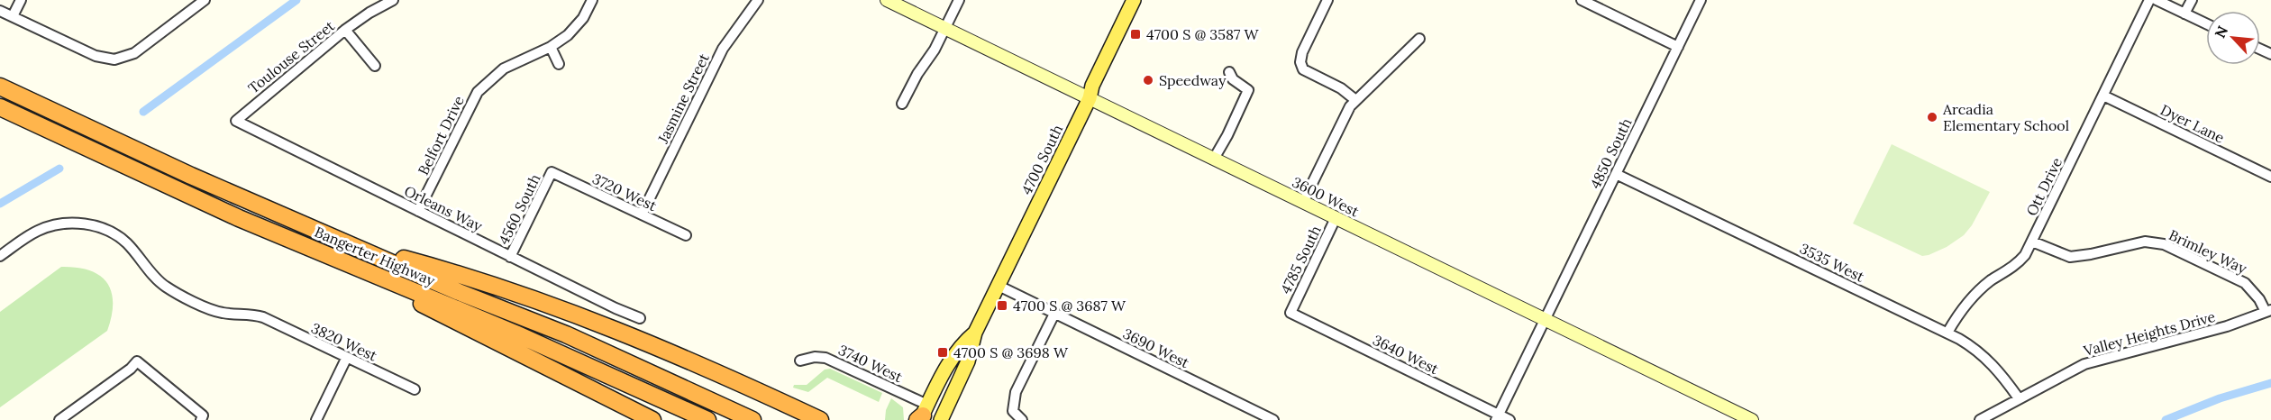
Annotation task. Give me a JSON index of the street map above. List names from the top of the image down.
{
  "streets": {
    "highway": ["Bangerter Highway"],
    "main road": ["4700 South"],
    "street": [
      "Toulouse Street",
      "Jasmine Street",
      "Dyer Lane",
      "Belfort Drive",
      "4850 South",
      "Ott Drive",
      "3720 West",
      "3600 West",
      "Orleans Way",
      "4560 South",
      "Brimley Way",
      "4785 South",
      "3535 West",
      "Valley Heights Drive",
      "3820 West",
      "3690 West",
      "3640 West",
      "3740 West"
    ]
  },
  "crossings": [
    ["Toulouse Street", "Orleans Way"],
    ["Jasmine Street", "3720 West"],
    ["Dyer Lane", "Ott Drive"],
    ["Belfort Drive", "Orleans Way"],
    ["4850 South", "3600 West"],
    ["4850 South", "3535 West"],
    ["4850 South", "3640 West"],
    ["4700 South", "3600 West"],
    ["4700 South", "3690 West"],
    ["4700 South", "3740 West"],
    ["Ott Drive", "Brimley Way"],
    ["Ott Drive", "3535 West"],
    ["3720 West", "4560 South"],
    ["3600 West", "4785 South"],
    ["Orleans Way", "4560 South"],
    ["Brimley Way", "Valley Heights Drive"],
    ["4785 South", "3640 West"],
    ["3535 West", "Valley Heights Drive"]
  ],
  "places": {
    "transit": ["4700 S @ 3587 W", "4700 S @ 3687 W", "4700 S @ 3698 W"],
    "other": ["Speedway", "Arcadia Elementary School"]
  },
  "north": "top left"
}
